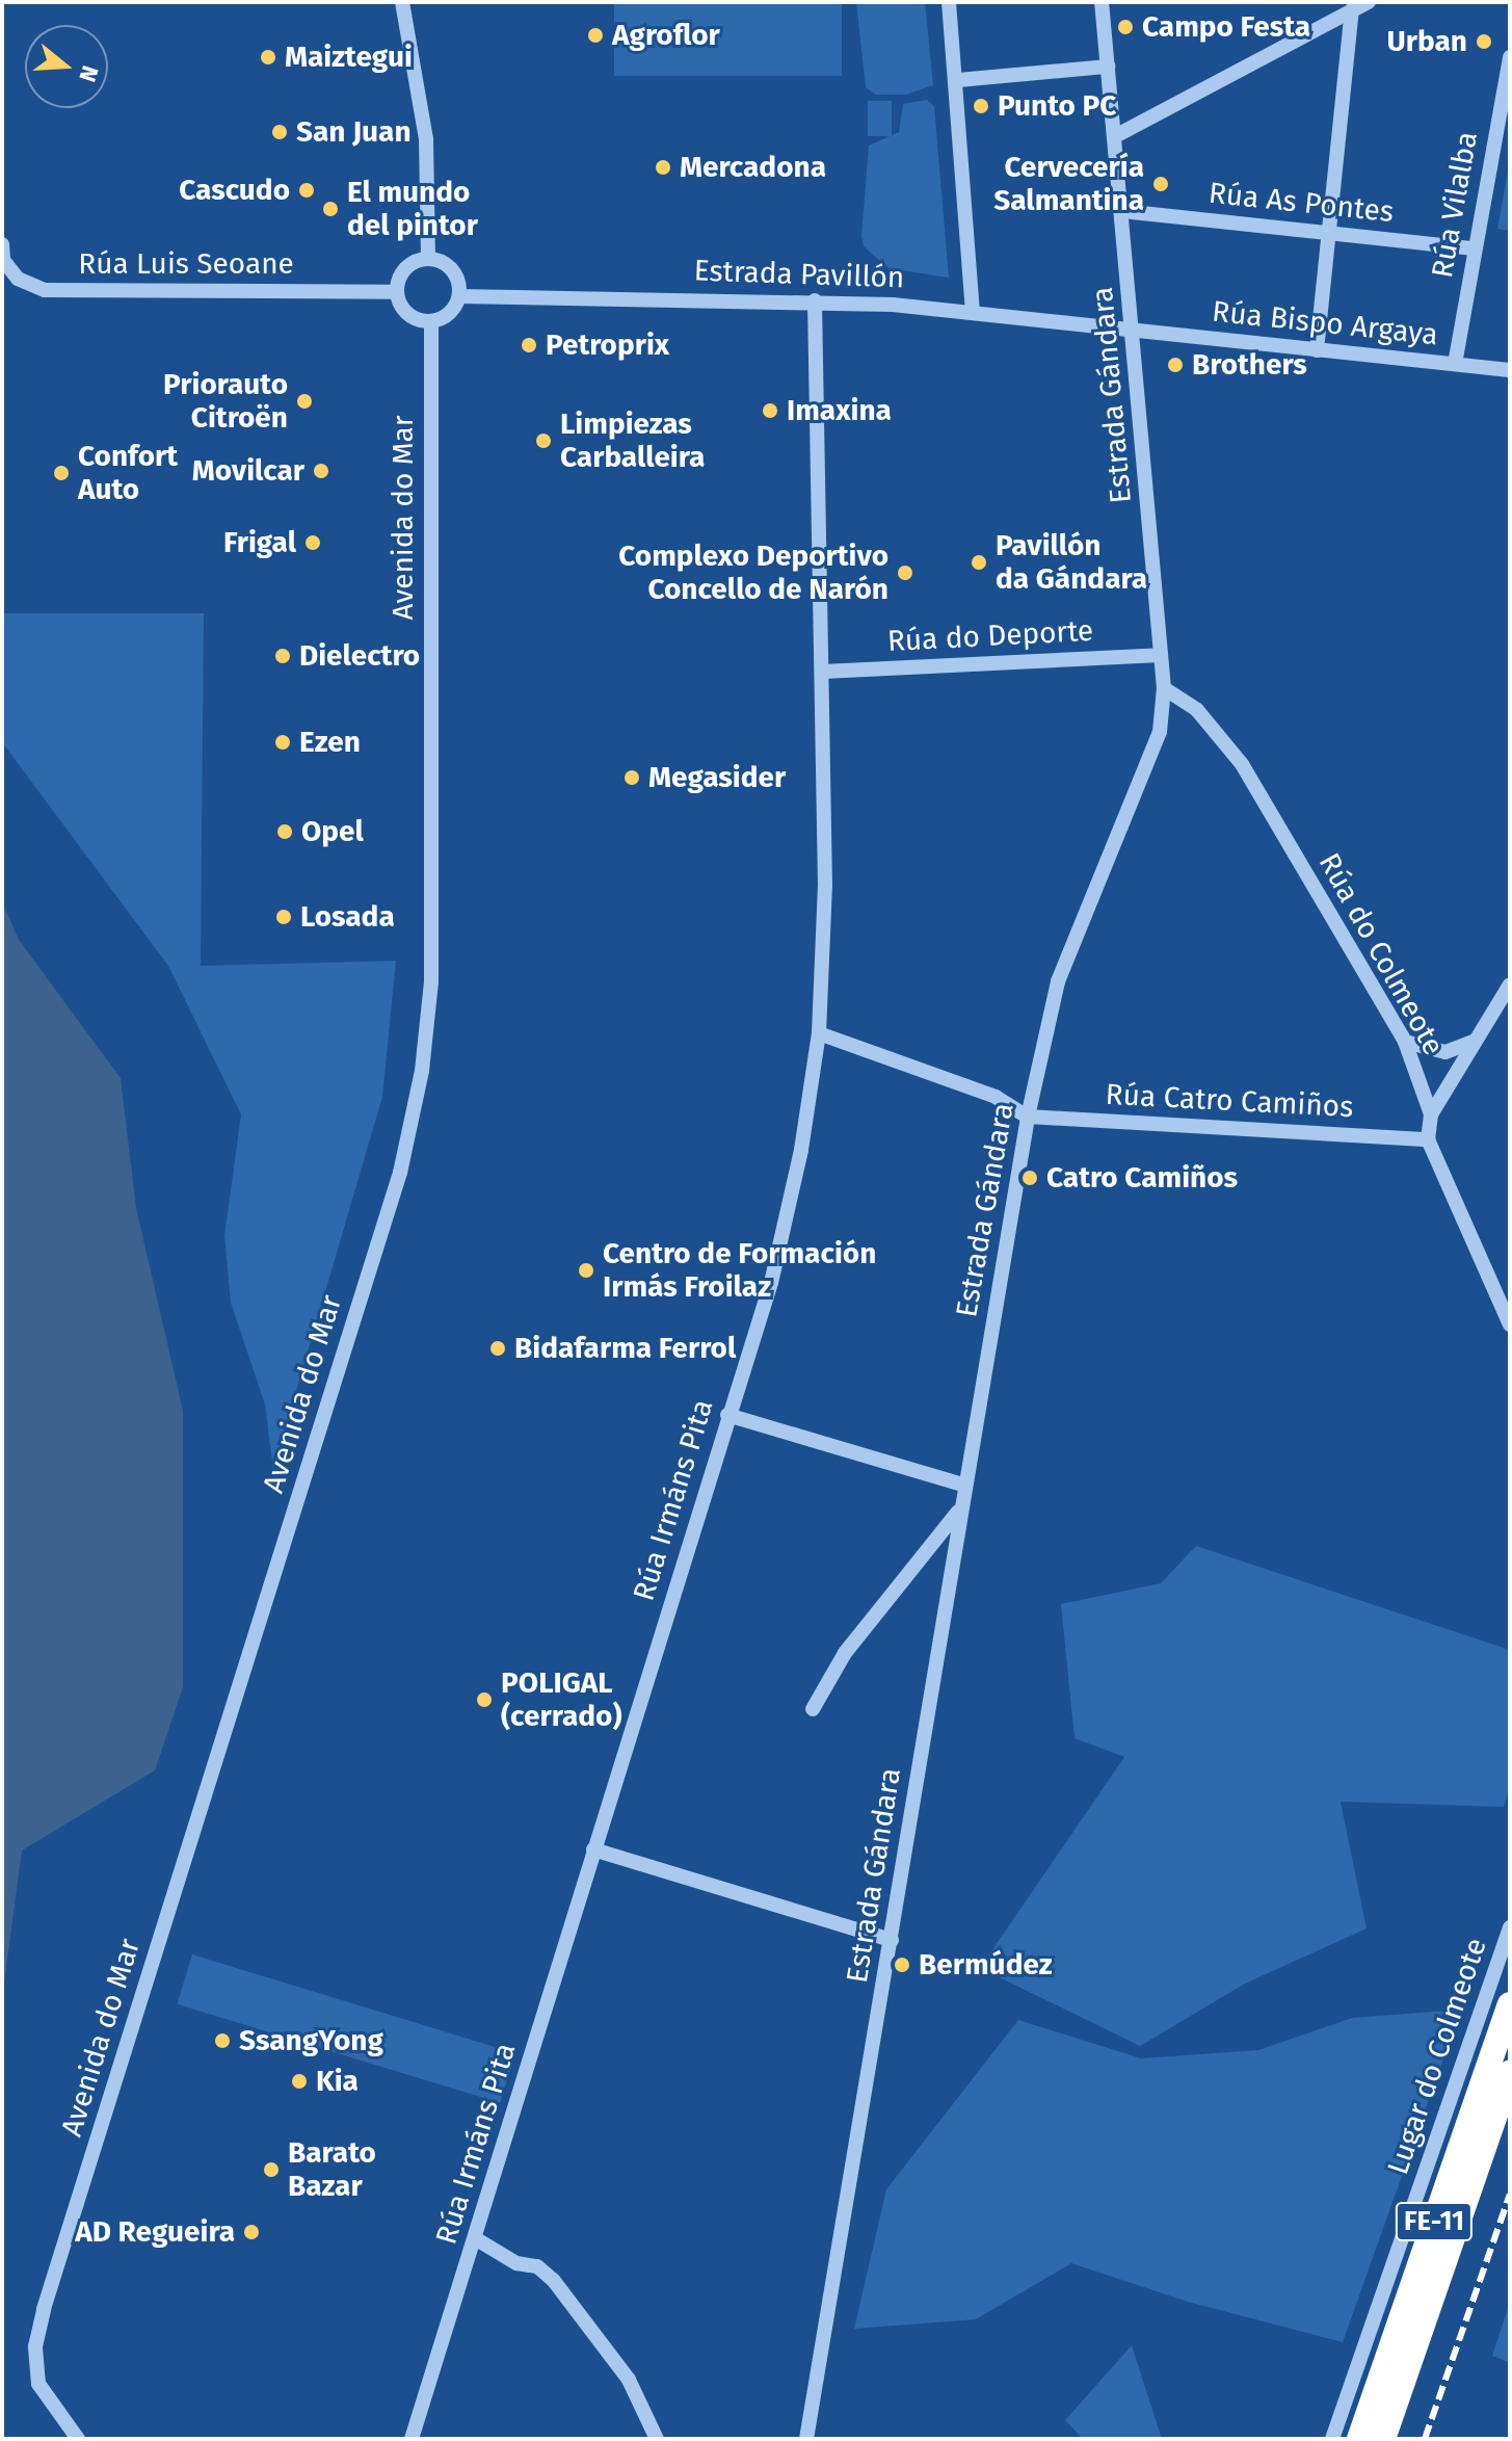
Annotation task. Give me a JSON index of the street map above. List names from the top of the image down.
{
  "streets": {
    "highway": ["FE-11"],
    "street": [
      "Rúa As Pontes",
      "Rúa Vilalba",
      "Rúa Luis Seoane",
      "Estrada Pavillón",
      "Rúa Bispo Argaya",
      "Estrada Gándara",
      "Avenida do Mar",
      "Rúa do Deporte",
      "Rúa do Colmeote",
      "Rúa Catro Camiños",
      "Rúa Irmáns Pita",
      "Lugar do Colmeote"
    ]
  },
  "crossings": [
    ["Rúa As Pontes", "Rúa Vilalba"],
    ["Rúa As Pontes", "Estrada Gándara"],
    ["Rúa Vilalba", "Rúa Bispo Argaya"],
    ["Rúa Luis Seoane", "Estrada Pavillón"],
    ["Rúa Luis Seoane", "Avenida do Mar"],
    ["Estrada Pavillón", "Rúa Bispo Argaya"],
    ["Estrada Pavillón", "Estrada Gándara"],
    ["Estrada Pavillón", "Avenida do Mar"],
    ["Estrada Pavillón", "Rúa Irmáns Pita"],
    ["Rúa Bispo Argaya", "Estrada Gándara"],
    ["Estrada Gándara", "Rúa do Deporte"],
    ["Estrada Gándara", "Rúa do Colmeote"],
    ["Estrada Gándara", "Rúa Catro Camiños"],
    ["Rúa do Deporte", "Rúa Irmáns Pita"],
    ["Rúa do Colmeote", "Rúa Catro Camiños"]
  ],
  "places": [
    "Campo Festa",
    "Agroflor",
    "Urban",
    "Maiztegui",
    "Punto PC",
    "San Juan",
    "Mercadona",
    "Cervecería Salmantina",
    "Cascudo",
    "El mundo del pintor",
    "Petroprix",
    "Brothers",
    "Priorauto Citroën",
    "Imaxina",
    "Limpiezas Carballeira",
    "Movilcar",
    "Confort Auto",
    "Frigal",
    "Pavillón da Gándara",
    "Complexo Deportivo Concello de Narón",
    "Dielectro",
    "Ezen",
    "Megasider",
    "Opel",
    "Losada",
    "Catro Camiños",
    "Centro de Formación Irmás Froilaz",
    "Bidafarma Ferrol",
    "POLIGAL (cerrado)",
    "Bermúdez",
    "SsangYong",
    "Kia",
    "Barato Bazar",
    "AD Regueira"
  ],
  "north": "right"
}
